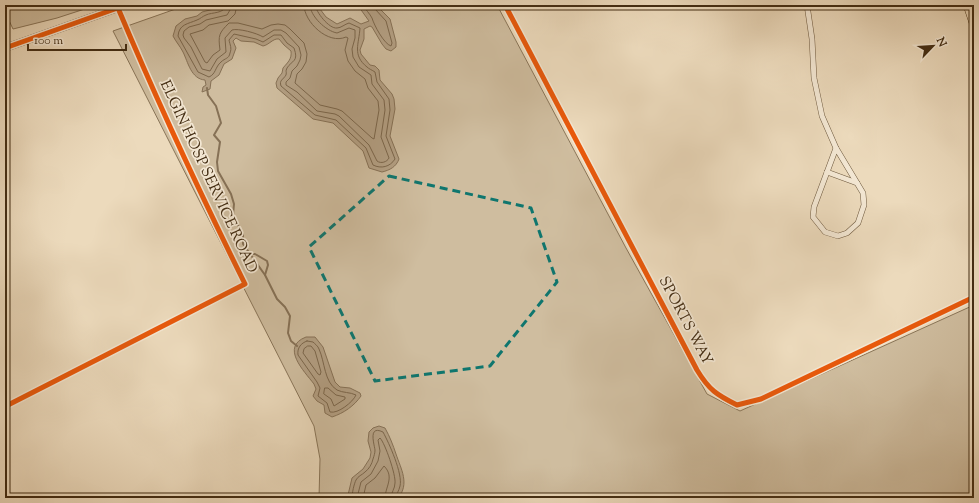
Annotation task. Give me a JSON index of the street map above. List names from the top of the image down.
{
  "streets": {
    "street": ["ELGIN HOSP SERVICE ROAD", "SPORTS WAY"]
  },
  "scale_bar": "100 m",
  "north": "top right"
}
